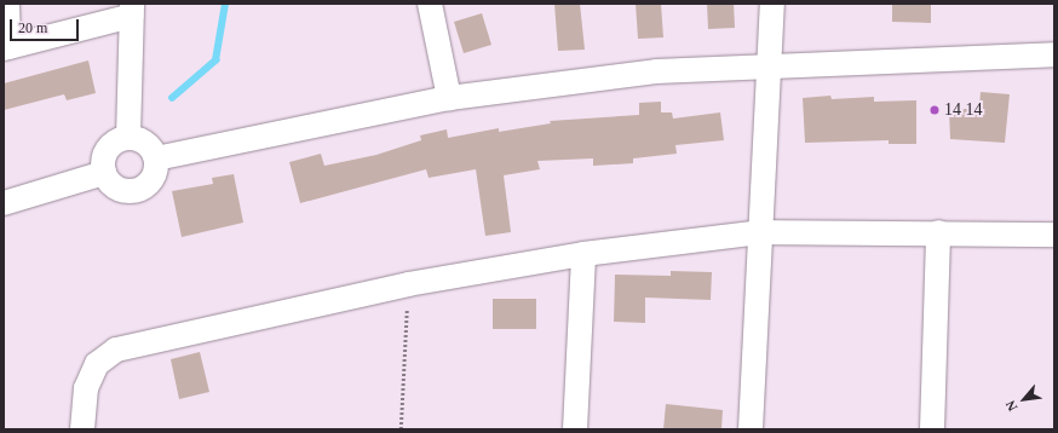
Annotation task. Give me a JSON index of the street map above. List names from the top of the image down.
{
  "places": ["14 14"],
  "scale_bar": "20 m",
  "north": "bottom left"
}
